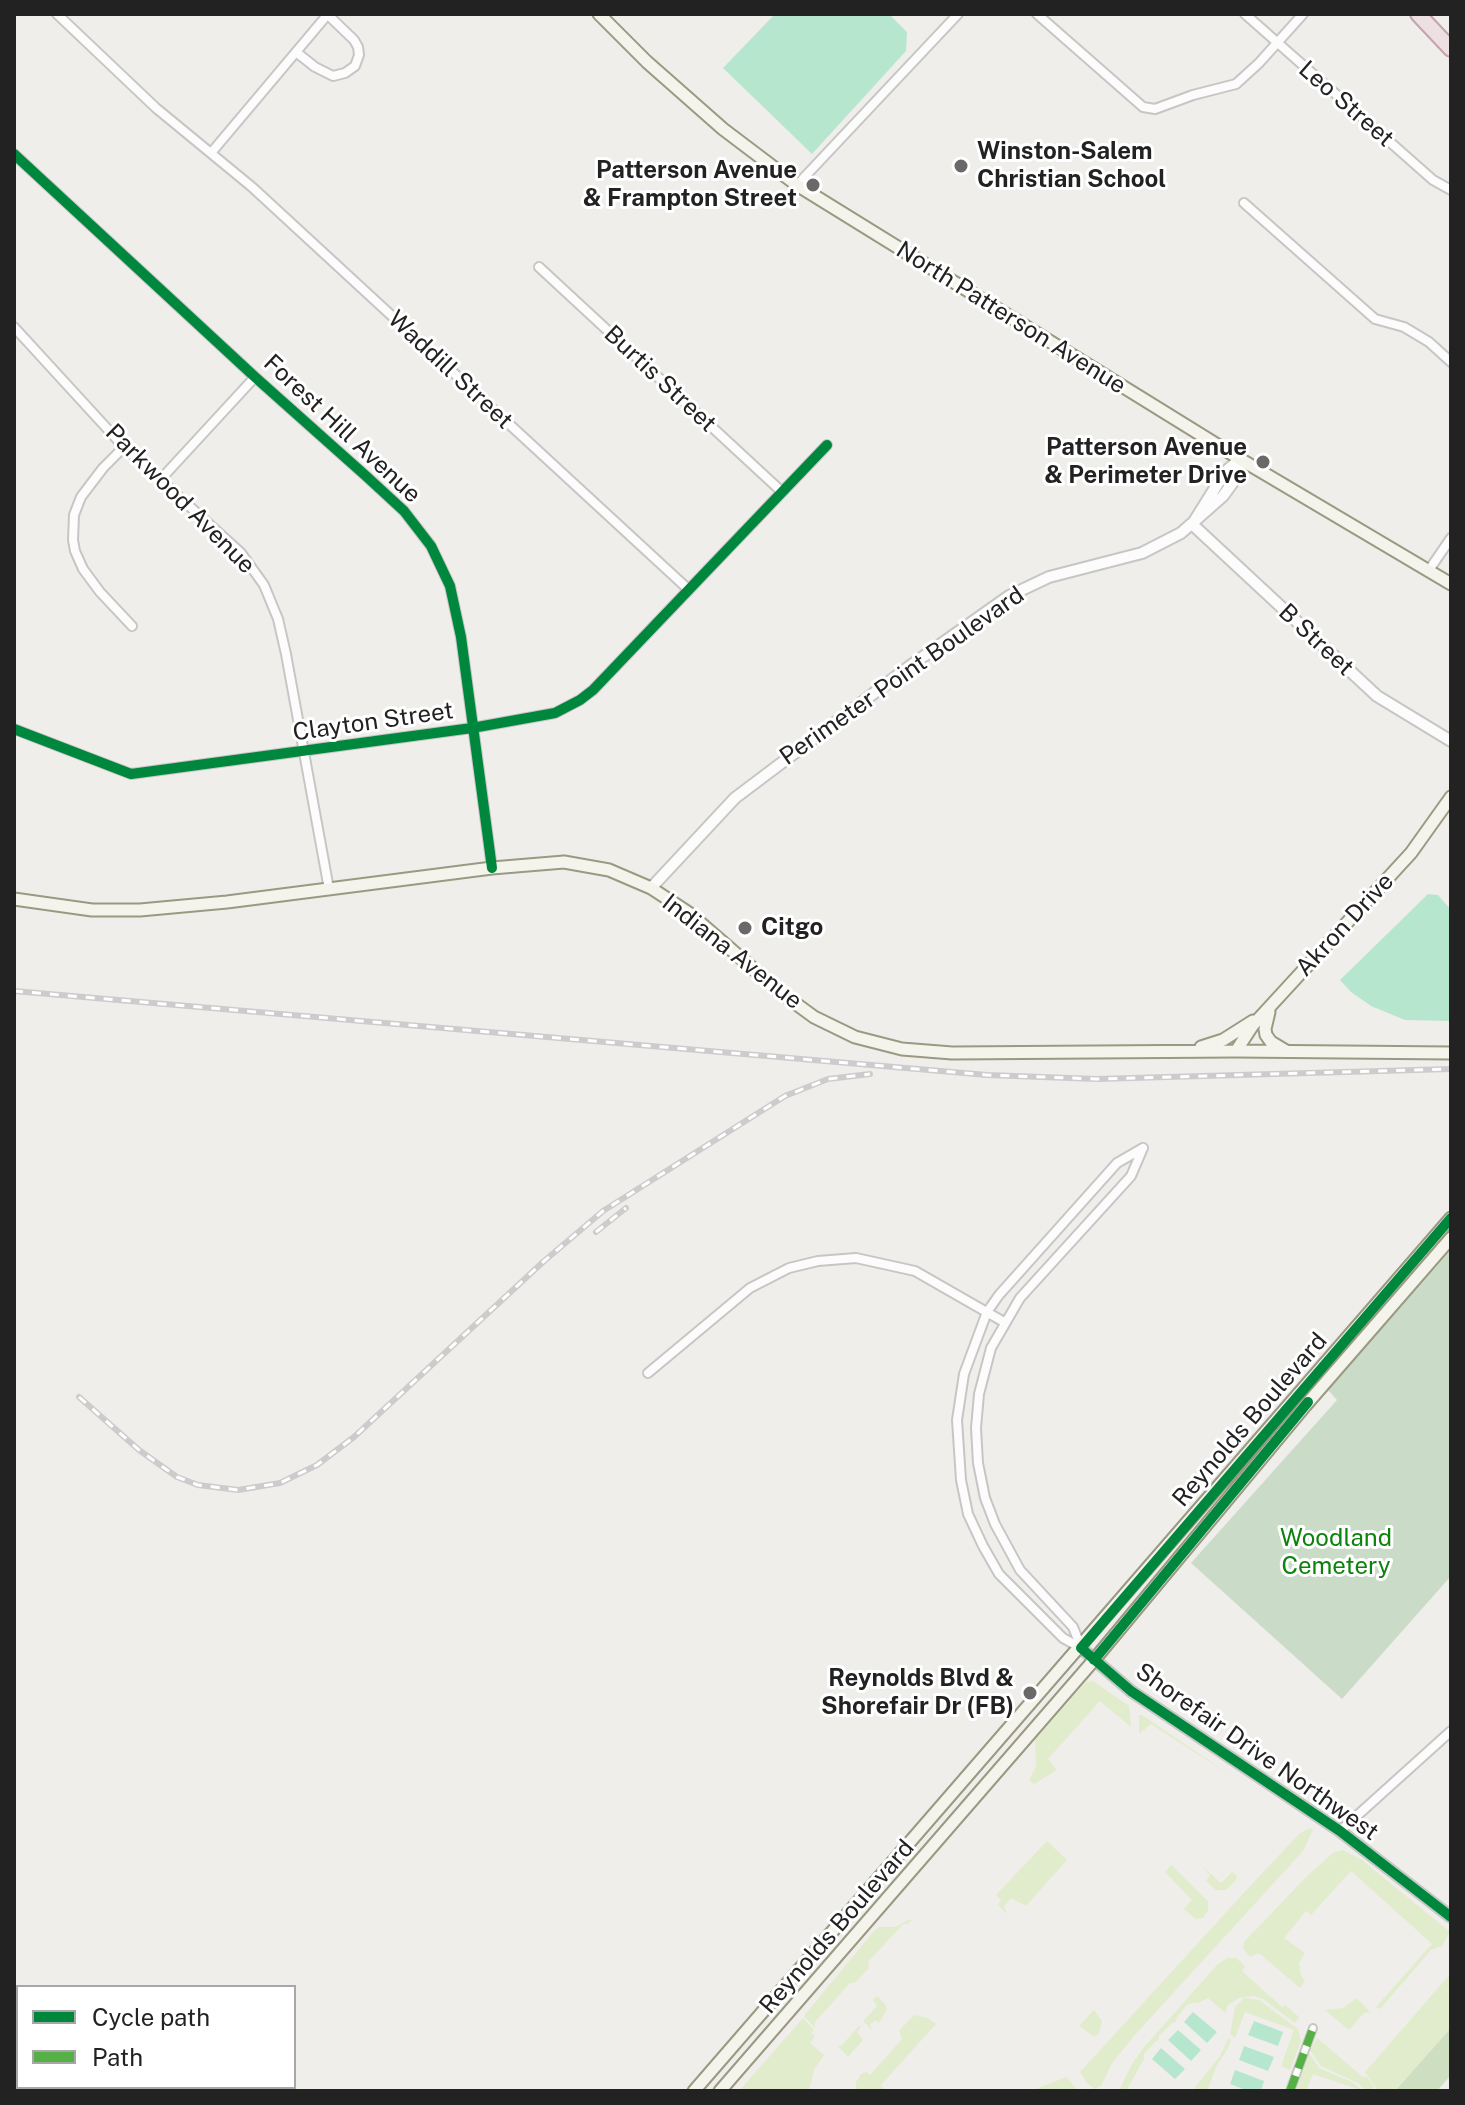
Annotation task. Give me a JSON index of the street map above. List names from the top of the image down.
{
  "streets": {
    "main road": [
      "North Patterson Avenue",
      "Akron Drive",
      "Indiana Avenue",
      "Reynolds Boulevard"
    ],
    "street": [
      "Leo Street",
      "Waddill Street",
      "Burtis Street",
      "Forest Hill Avenue",
      "Parkwood Avenue",
      "B Street",
      "Perimeter Point Boulevard",
      "Clayton Street",
      "Shorefair Drive Northwest"
    ]
  },
  "crossings": [
    ["North Patterson Avenue", "Perimeter Point Boulevard"],
    ["Waddill Street", "Clayton Street"],
    ["Burtis Street", "Clayton Street"],
    ["Forest Hill Avenue", "Clayton Street"],
    ["Forest Hill Avenue", "Indiana Avenue"],
    ["Parkwood Avenue", "Clayton Street"],
    ["Parkwood Avenue", "Indiana Avenue"],
    ["B Street", "Perimeter Point Boulevard"],
    ["Perimeter Point Boulevard", "Indiana Avenue"],
    ["Akron Drive", "Indiana Avenue"],
    ["Reynolds Boulevard", "Shorefair Drive Northwest"]
  ],
  "parks": ["Woodland Cemetery"],
  "places": [
    "Winston-Salem Christian School",
    "Patterson Avenue & Frampton Street",
    "Patterson Avenue & Perimeter Drive",
    "Citgo",
    "Reynolds Blvd & Shorefair Dr (FB)"
  ],
  "legend": ["Cycle path", "Path"]
}
